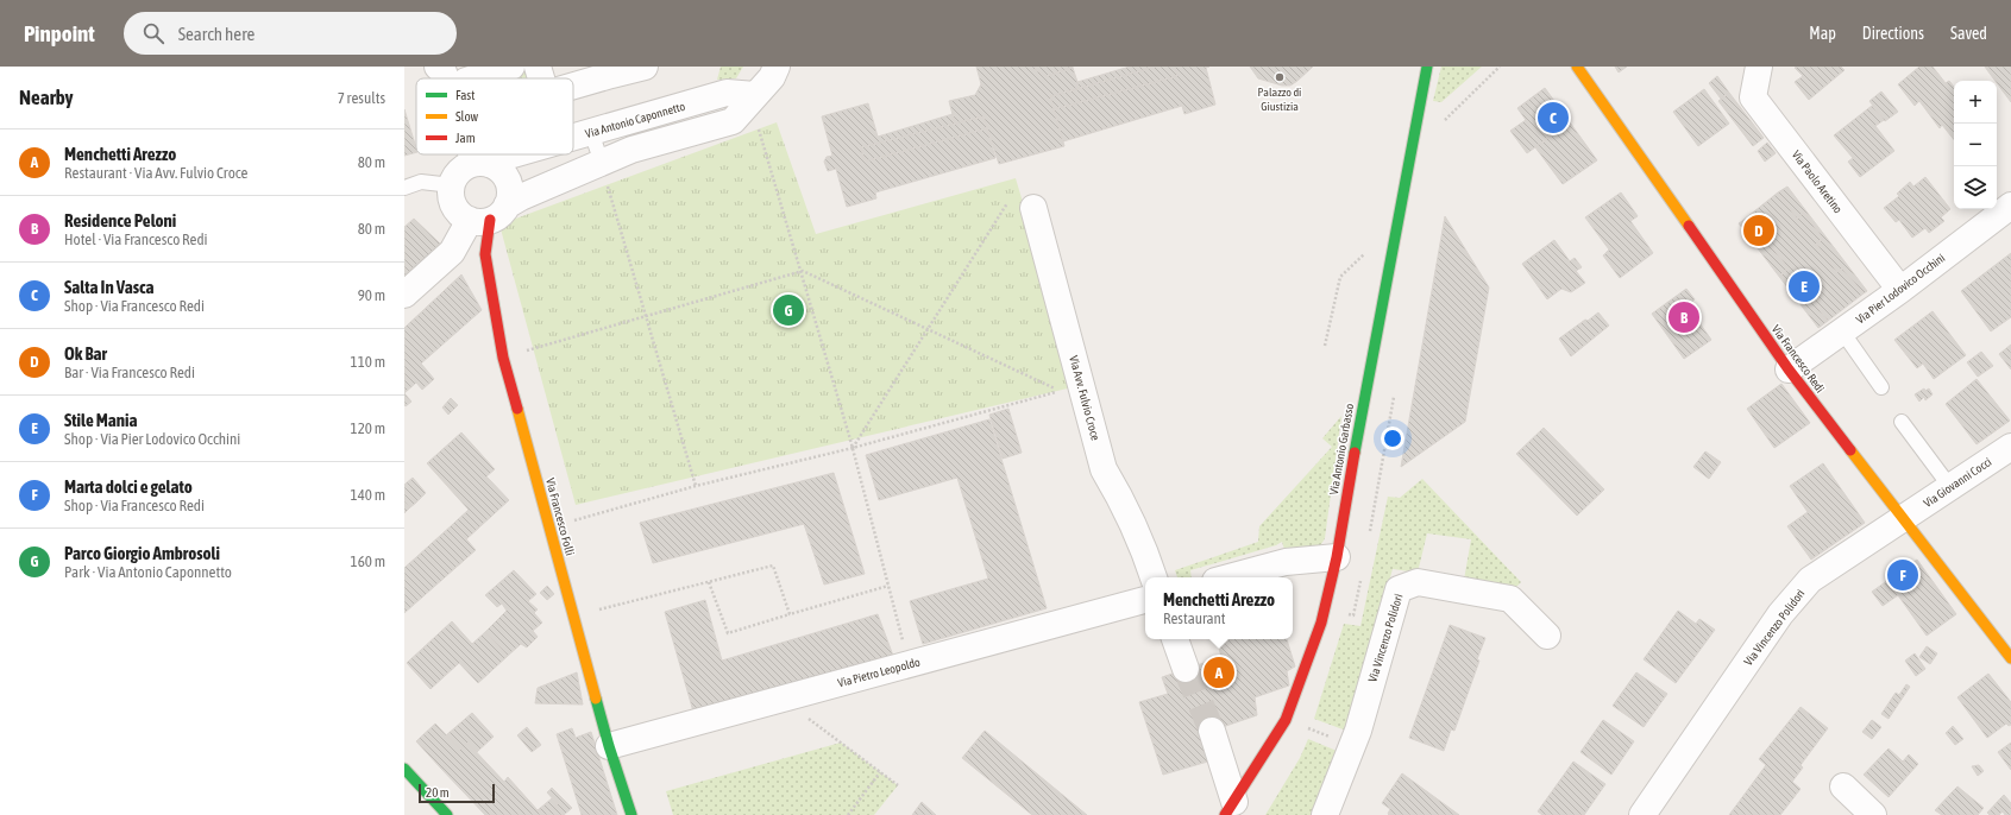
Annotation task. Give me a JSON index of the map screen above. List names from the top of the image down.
{
  "streets": {
    "street": [
      "Via Antonio Caponnetto",
      "Via Paolo Aretino",
      "Via Pier Lodovico Occhini",
      "Via Francesco Redi",
      "Via Avv. Fulvio Croce",
      "Via Antonio Garbasso",
      "Via Giovanni Cocci",
      "Via Francesco Folli",
      "Via Vincenzo Polidori",
      "Via Pietro Leopoldo"
    ]
  },
  "crossings": [
    ["Via Antonio Caponnetto", "Via Francesco Folli"],
    ["Via Paolo Aretino", "Via Pier Lodovico Occhini"],
    ["Via Pier Lodovico Occhini", "Via Francesco Redi"],
    ["Via Francesco Redi", "Via Giovanni Cocci"],
    ["Via Francesco Redi", "Via Vincenzo Polidori"],
    ["Via Giovanni Cocci", "Via Vincenzo Polidori"],
    ["Via Francesco Folli", "Via Pietro Leopoldo"]
  ],
  "places": ["Palazzo di Giustizia"],
  "legend": ["Fast", "Slow", "Jam"],
  "scale_bar": "20 m",
  "page": {
    "header": "Pinpoint",
    "search": "Search here",
    "nav": ["Map", "Directions", "Saved"],
    "heading": ["Nearby", "7 results"],
    "map_buttons": ["+", "−"],
    "pins": [
      "C",
      "D",
      "E",
      "G",
      "B",
      "F",
      "A"
    ],
    "list": [
      {
        "mark": "A",
        "name": "Menchetti Arezzo",
        "note": "Restaurant · Via Avv. Fulvio Croce",
        "value": "80 m"
      },
      {
        "mark": "B",
        "name": "Residence Peloni",
        "note": "Hotel · Via Francesco Redi",
        "value": "80 m"
      },
      {
        "mark": "C",
        "name": "Salta In Vasca",
        "note": "Shop · Via Francesco Redi",
        "value": "90 m"
      },
      {
        "mark": "D",
        "name": "Ok Bar",
        "note": "Bar · Via Francesco Redi",
        "value": "110 m"
      },
      {
        "mark": "E",
        "name": "Stile Mania",
        "note": "Shop · Via Pier Lodovico Occhini",
        "value": "120 m"
      },
      {
        "mark": "F",
        "name": "Marta dolci e gelato",
        "note": "Shop · Via Francesco Redi",
        "value": "140 m"
      },
      {
        "mark": "G",
        "name": "Parco Giorgio Ambrosoli",
        "note": "Park · Via Antonio Caponnetto",
        "value": "160 m"
      }
    ],
    "popup": ["Menchetti Arezzo", "Restaurant"],
    "scale": "20 m"
  }
}
